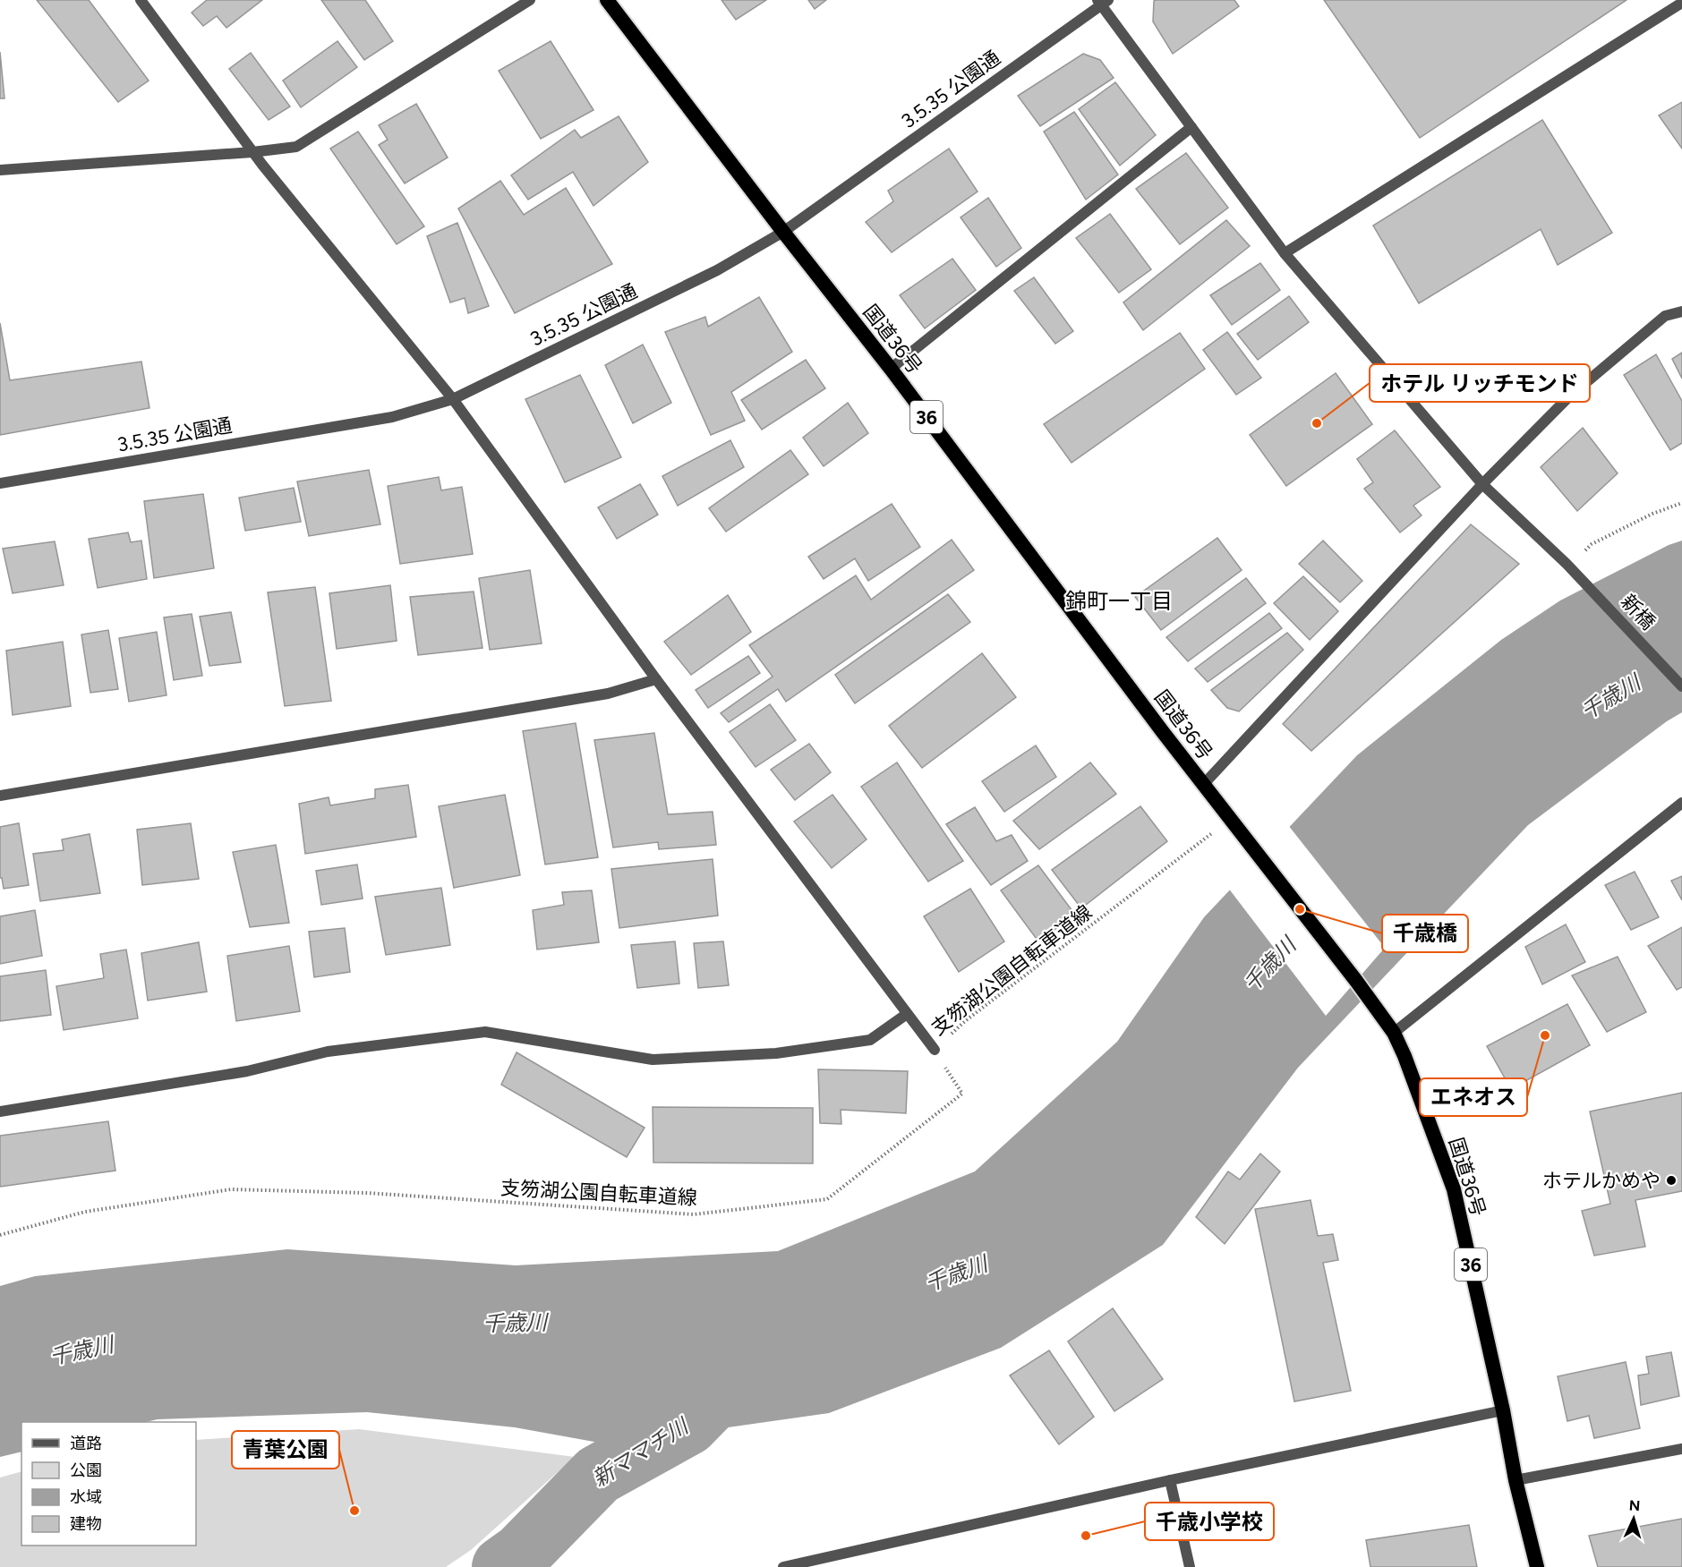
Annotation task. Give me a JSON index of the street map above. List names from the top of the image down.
{
  "streets": {
    "highway": ["国道36号", "36"],
    "street": ["3.5.35 公園通", "新橋"],
    "path": ["支笏湖公園自転車道線"]
  },
  "crossings": [
    ["3.5.35 公園通", "国道36号"],
    ["3.5.35 公園通", "新橋"],
    ["国道36号", "支笏湖公園自転車道線"]
  ],
  "districts": ["錦町一丁目"],
  "water": ["千歳川", "新ママチ川"],
  "places": [
    "ホテル リッチモンド",
    "千歳橋",
    "エネオス",
    "ホテルかめや",
    "青葉公園",
    "千歳小学校"
  ],
  "legend": [
    "道路",
    "公園",
    "水域",
    "建物"
  ],
  "north": "top"
}
